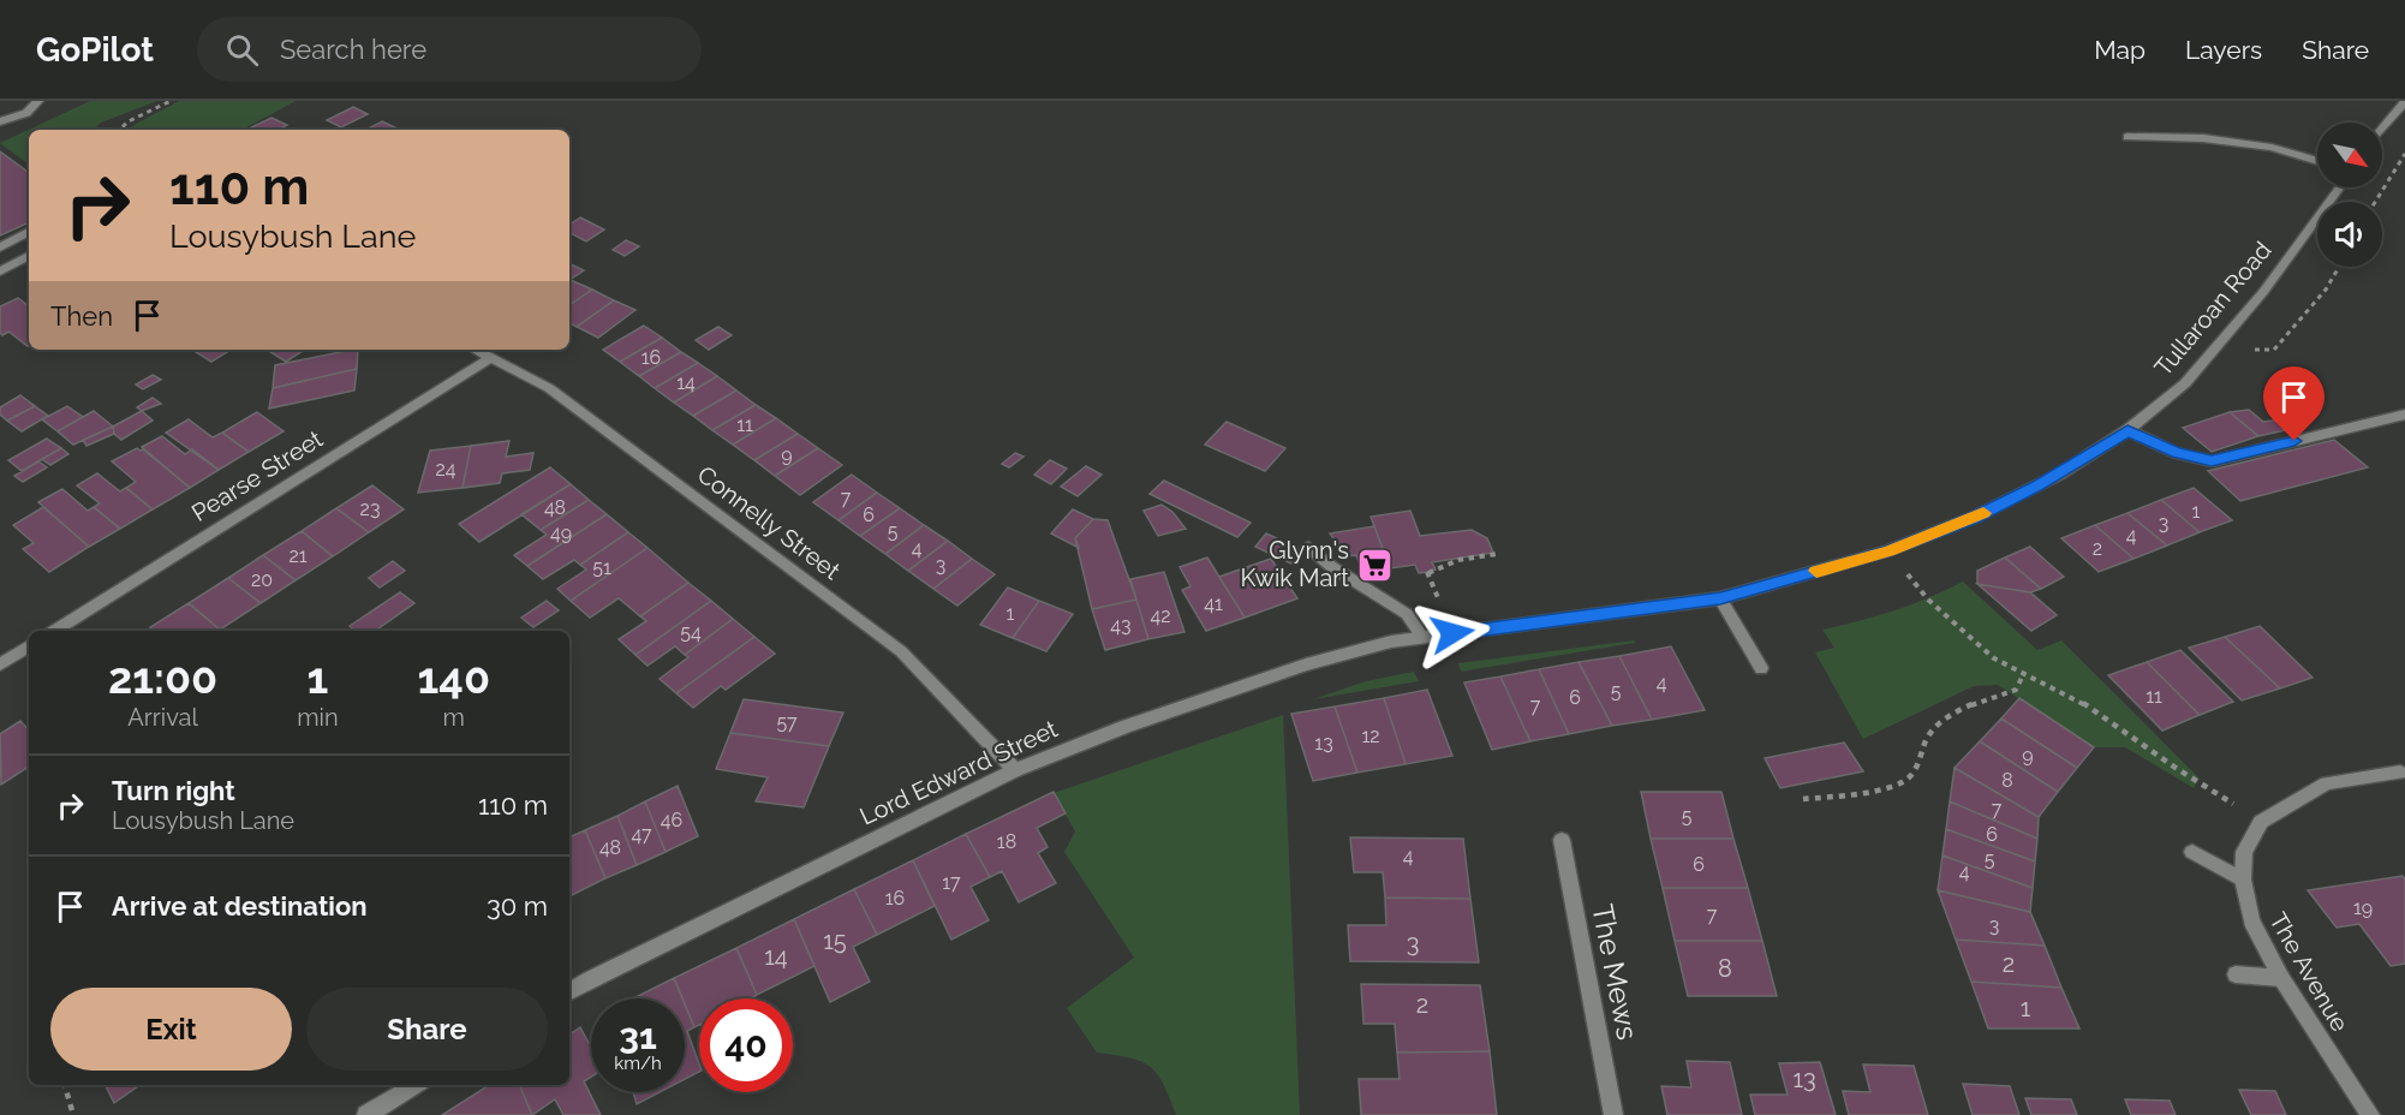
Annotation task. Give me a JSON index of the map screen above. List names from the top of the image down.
{
  "streets": {
    "street": [
      "Tullaroan Road",
      "Pearse Street",
      "Connelly Street",
      "Lord Edward Street",
      "The Mews",
      "The Avenue"
    ]
  },
  "crossings": [
    ["Tullaroan Road", "Lord Edward Street"],
    ["Pearse Street", "Connelly Street"],
    ["Connelly Street", "Lord Edward Street"]
  ],
  "places": {
    "supermarket": ["Glynn's Kwik Mart"]
  },
  "house_numbers": [
    "16",
    "14",
    "11",
    "9",
    "24",
    "7",
    "48",
    "23",
    "1",
    "6",
    "3",
    "5",
    "49",
    "4",
    "4",
    "2",
    "21",
    "3",
    "51",
    "20",
    "41",
    "1",
    "42",
    "43",
    "54",
    "4",
    "5",
    "11",
    "6",
    "7",
    "57",
    "12",
    "13",
    "9",
    "8",
    "7",
    "5",
    "46",
    "47",
    "6",
    "18",
    "48",
    "4",
    "5",
    "6",
    "4",
    "17",
    "16",
    "19",
    "7",
    "3",
    "15",
    "3",
    "14",
    "2",
    "8",
    "2",
    "1",
    "13"
  ],
  "north": "bottom right",
  "page": {
    "header": "GoPilot",
    "search": "Search here",
    "nav": ["Map", "Layers", "Share"],
    "turn": ["110 m", "Lousybush Lane"],
    "then": "Then",
    "eta": [
      "21:00",
      "Arrival",
      "1",
      "min",
      "140",
      "m"
    ],
    "list": [
      {
        "name": "Turn right",
        "note": "Lousybush Lane",
        "value": "110 m"
      },
      {
        "name": "Arrive at destination",
        "value": "30 m"
      }
    ],
    "buttons": ["Exit", "Share"],
    "speed": "31 km/h",
    "limit": "40"
  }
}
